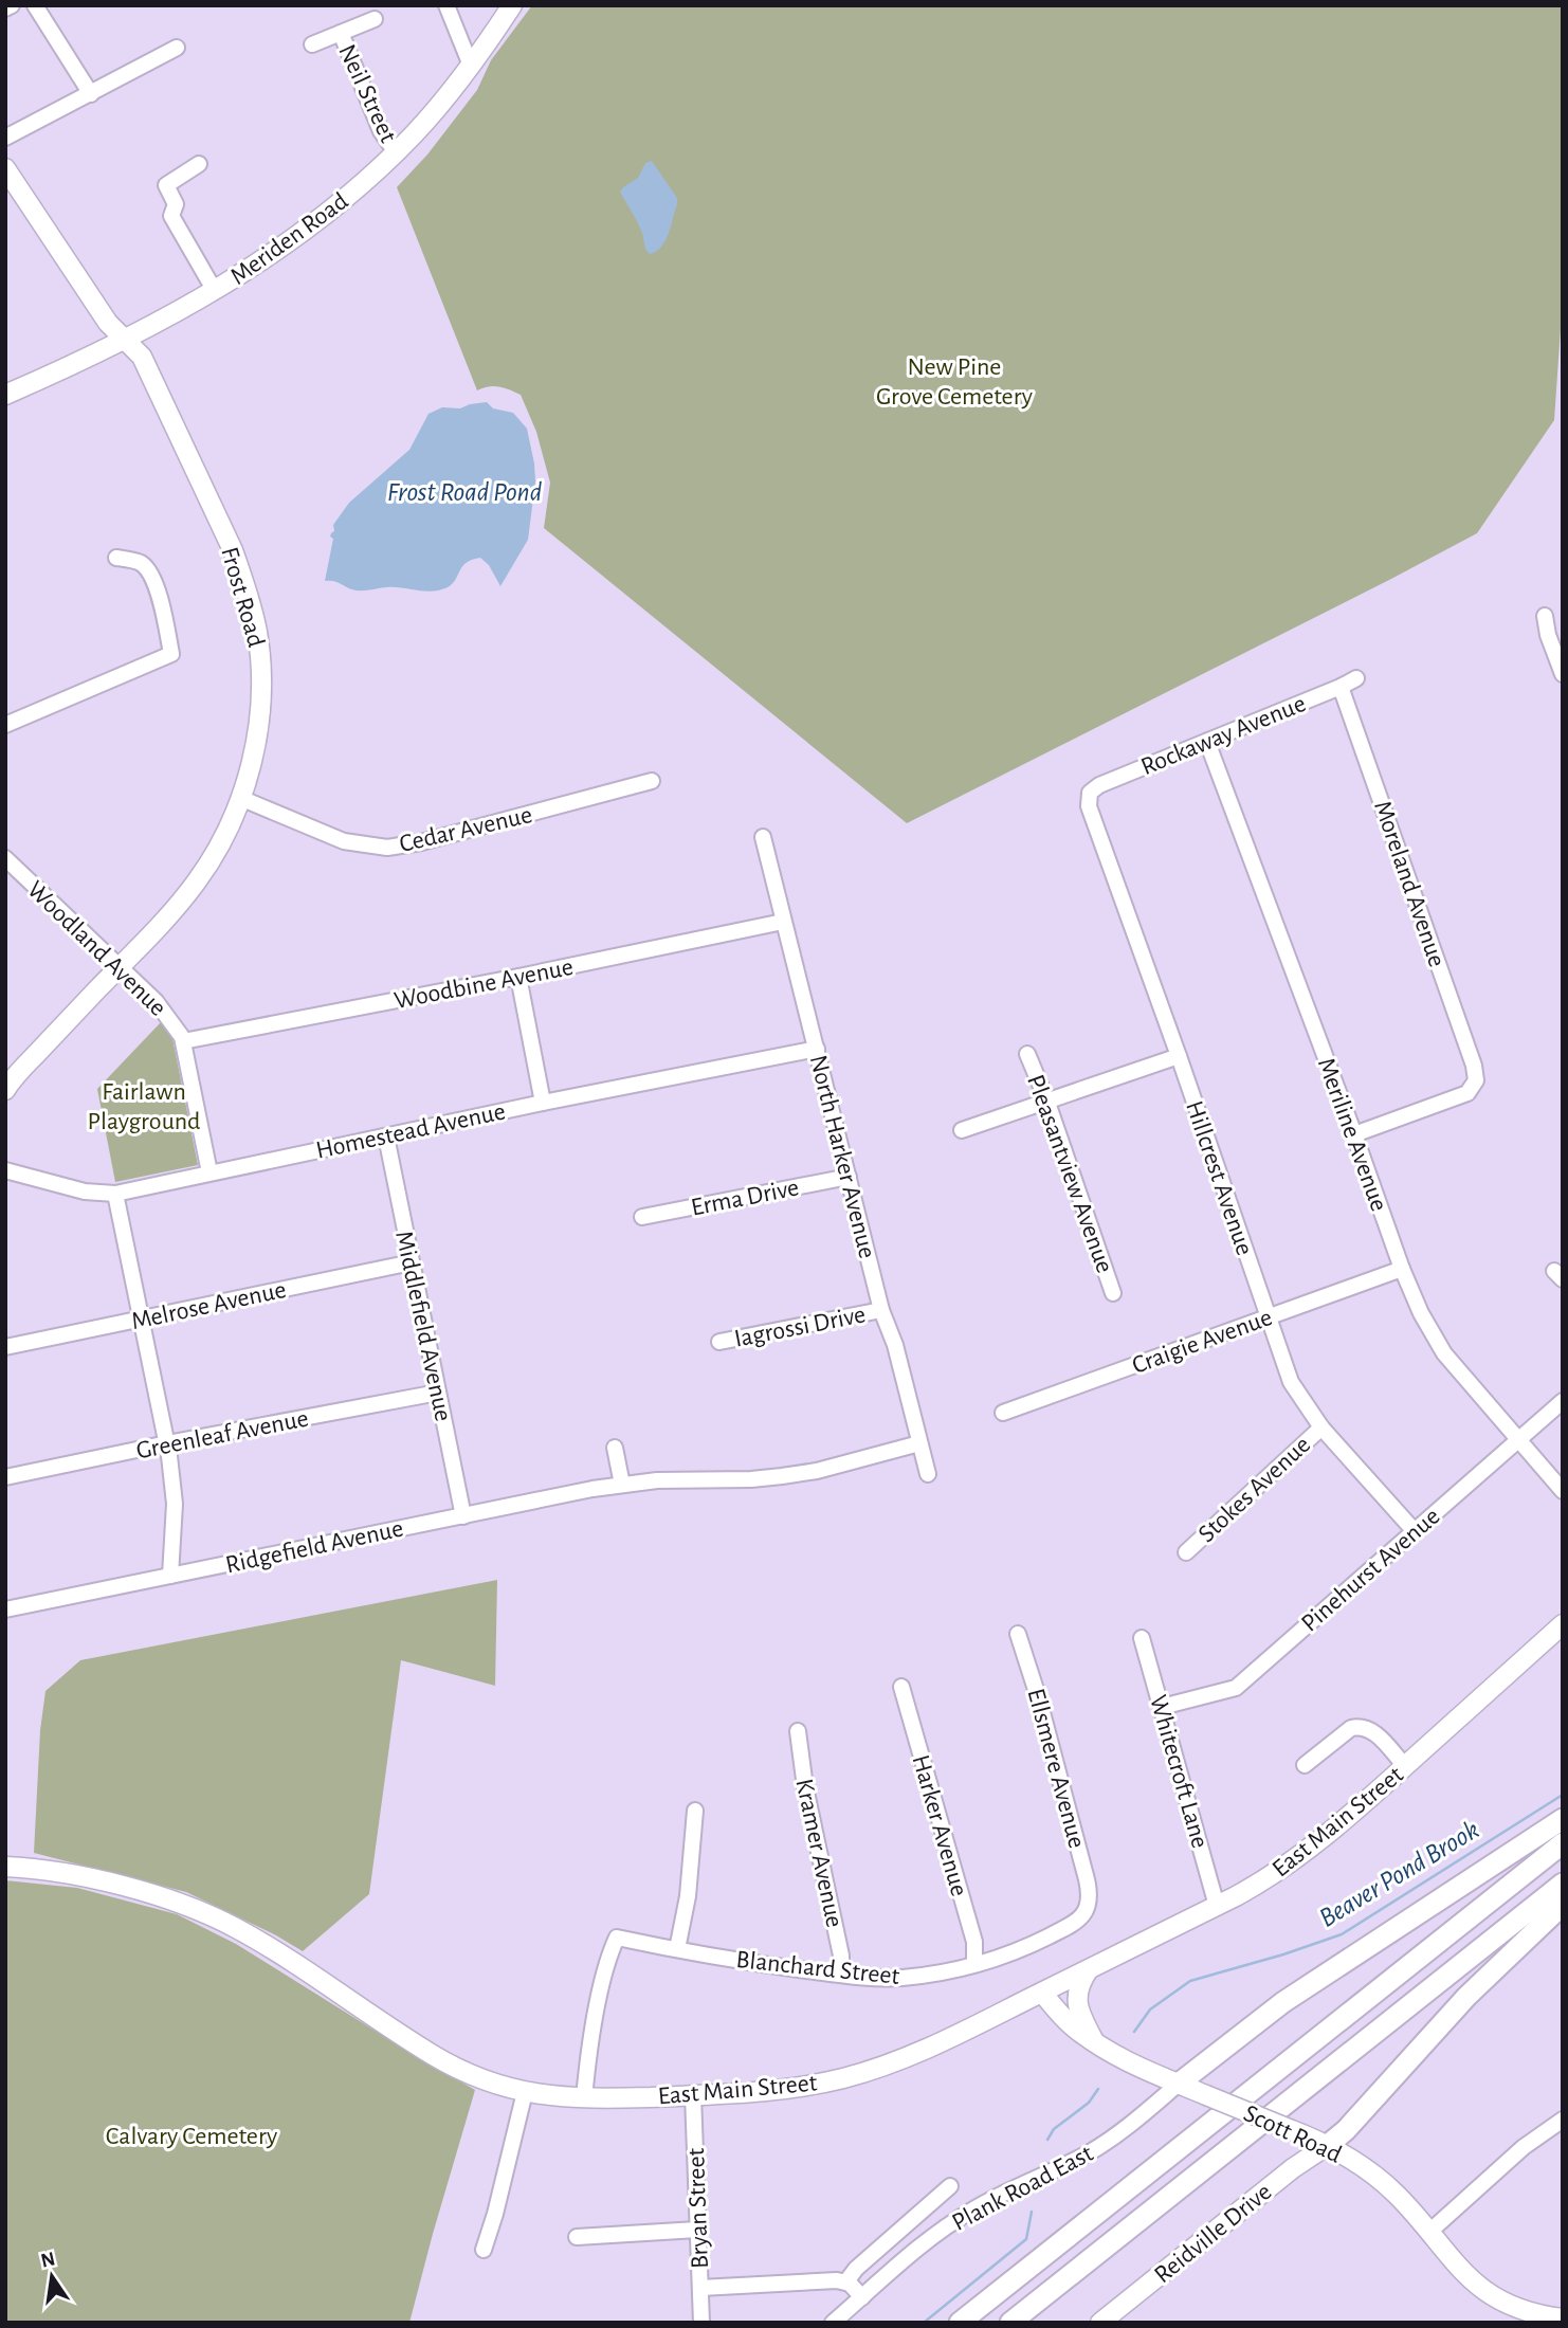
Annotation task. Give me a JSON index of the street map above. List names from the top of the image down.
{
  "streets": {
    "main road": [
      "Meriden Road",
      "Frost Road",
      "East Main Street",
      "Scott Road",
      "Reidville Drive"
    ],
    "street": [
      "Neil Street",
      "Rockaway Avenue",
      "Cedar Avenue",
      "Moreland Avenue",
      "Woodland Avenue",
      "Woodbine Avenue",
      "Homestead Avenue",
      "Meriline Avenue",
      "North Harker Avenue",
      "Pleasantview Avenue",
      "Hillcrest Avenue",
      "Erma Drive",
      "Melrose Avenue",
      "Middlefield Avenue",
      "Iagrossi Drive",
      "Craigie Avenue",
      "Greenleaf Avenue",
      "Stokes Avenue",
      "Ridgefield Avenue",
      "Pinehurst Avenue",
      "Ellsmere Avenue",
      "Whitecroft Lane",
      "Harker Avenue",
      "Kramer Avenue",
      "Blanchard Street",
      "Plank Road East",
      "Bryan Street"
    ]
  },
  "crossings": [
    ["Neil Street", "Meriden Road"],
    ["Meriden Road", "Frost Road"],
    ["Frost Road", "Cedar Avenue"],
    ["Frost Road", "Woodland Avenue"],
    ["Rockaway Avenue", "Moreland Avenue"],
    ["Rockaway Avenue", "Meriline Avenue"],
    ["Rockaway Avenue", "Hillcrest Avenue"],
    ["Moreland Avenue", "Meriline Avenue"],
    ["Woodland Avenue", "Woodbine Avenue"],
    ["Woodland Avenue", "Homestead Avenue"],
    ["Woodbine Avenue", "North Harker Avenue"],
    ["Homestead Avenue", "North Harker Avenue"],
    ["Homestead Avenue", "Middlefield Avenue"],
    ["Meriline Avenue", "Craigie Avenue"],
    ["Meriline Avenue", "Pinehurst Avenue"],
    ["North Harker Avenue", "Erma Drive"],
    ["North Harker Avenue", "Iagrossi Drive"],
    ["North Harker Avenue", "Ridgefield Avenue"],
    ["Hillcrest Avenue", "Craigie Avenue"],
    ["Hillcrest Avenue", "Stokes Avenue"],
    ["Hillcrest Avenue", "Pinehurst Avenue"],
    ["Melrose Avenue", "Middlefield Avenue"],
    ["Middlefield Avenue", "Greenleaf Avenue"],
    ["Middlefield Avenue", "Ridgefield Avenue"],
    ["Pinehurst Avenue", "Whitecroft Lane"],
    ["Ellsmere Avenue", "Blanchard Street"],
    ["Whitecroft Lane", "East Main Street"],
    ["East Main Street", "Blanchard Street"],
    ["East Main Street", "Scott Road"],
    ["East Main Street", "Bryan Street"],
    ["Harker Avenue", "Blanchard Street"],
    ["Kramer Avenue", "Blanchard Street"],
    ["Scott Road", "Plank Road East"],
    ["Scott Road", "Reidville Drive"]
  ],
  "water": ["Frost Road Pond", "Beaver Pond Brook"],
  "parks": ["New Pine Grove Cemetery", "Fairlawn Playground", "Calvary Cemetery"],
  "north": "top"
}
